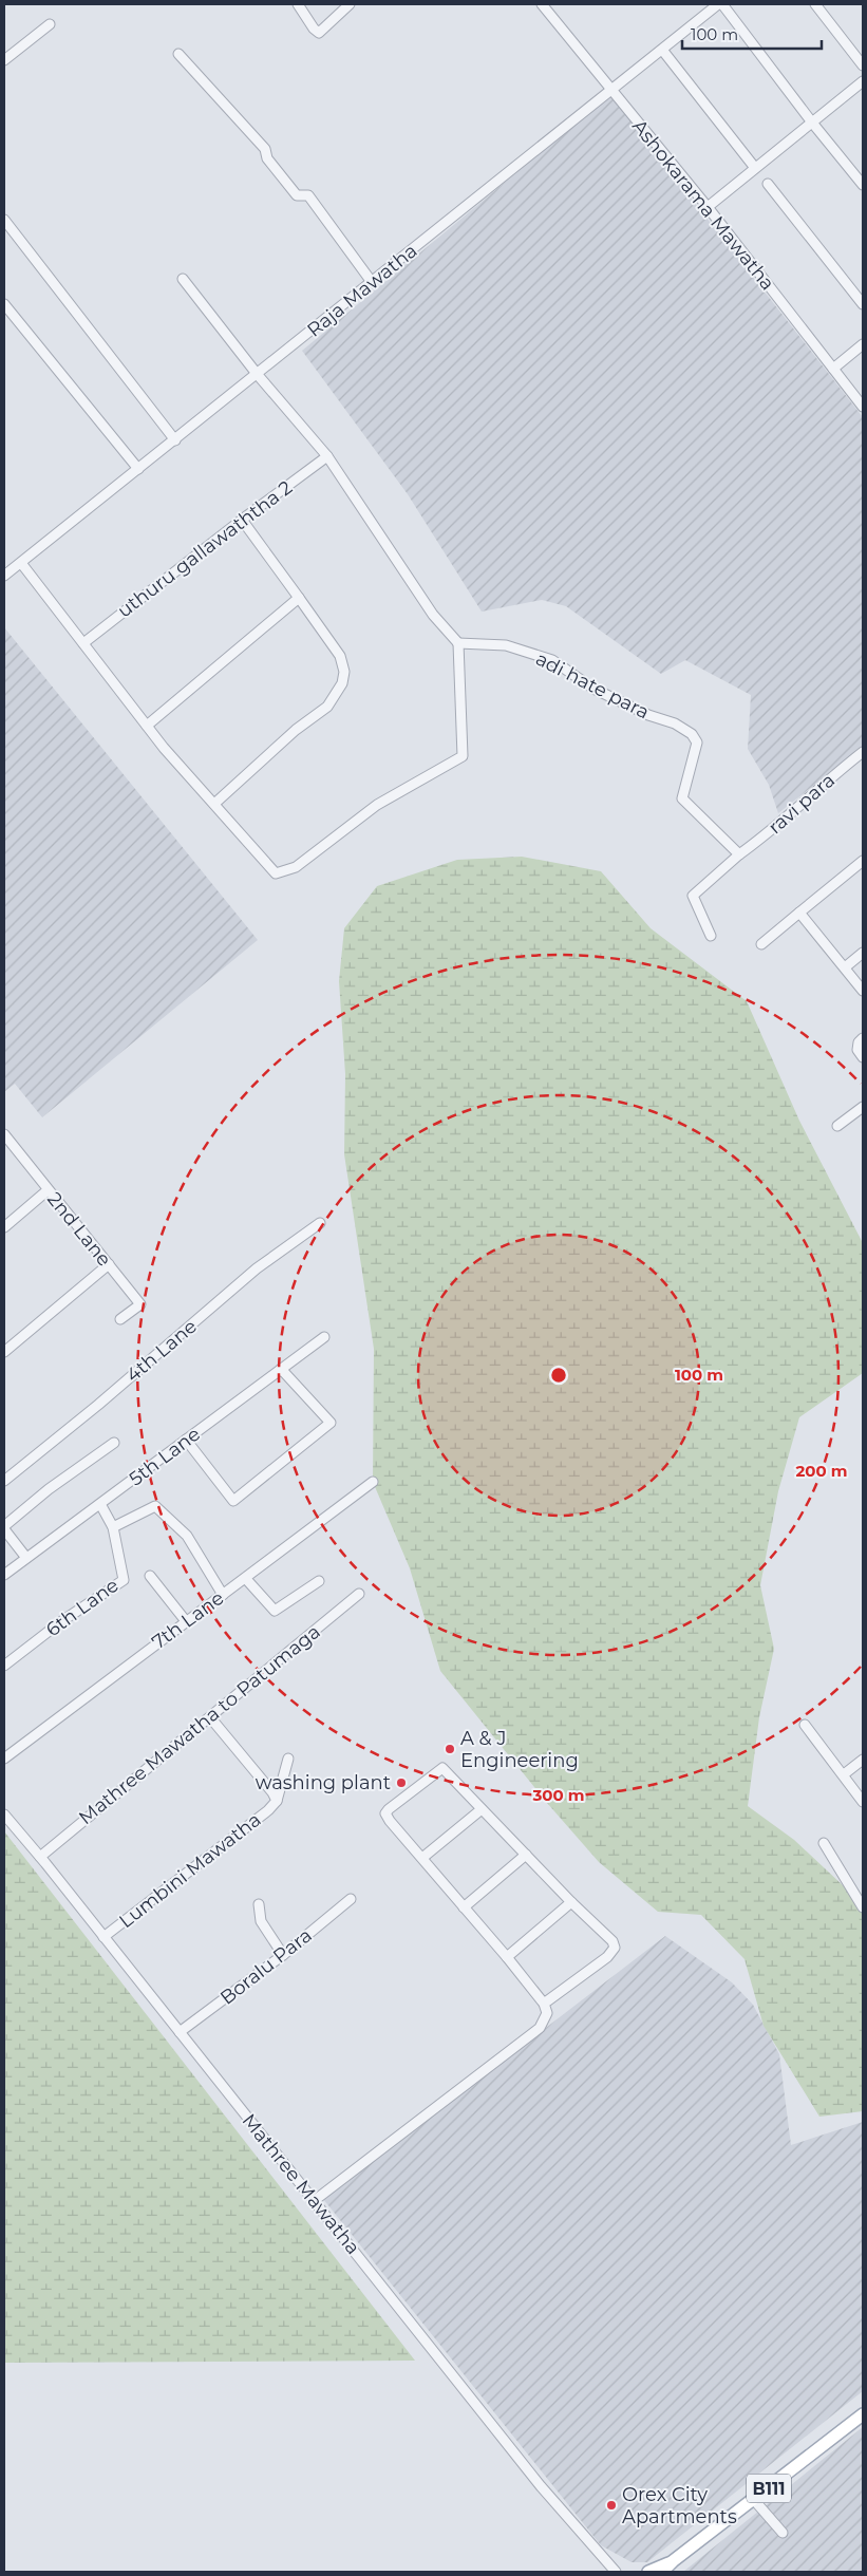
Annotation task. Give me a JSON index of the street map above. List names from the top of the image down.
{
  "streets": {
    "main road": ["B111"],
    "street": [
      "Ashokarama Mawatha",
      "Raja Mawatha",
      "uthuru gallawaththa 2",
      "adi hate para",
      "ravi para",
      "2nd Lane",
      "4th Lane",
      "5th Lane",
      "6th Lane",
      "7th Lane",
      "Mathree Mawatha to Patumaga",
      "Lumbini Mawatha",
      "Boralu Para",
      "Mathree Mawatha"
    ]
  },
  "crossings": [
    ["Ashokarama Mawatha", "Raja Mawatha"],
    ["adi hate para", "ravi para"],
    ["5th Lane", "6th Lane"],
    ["Mathree Mawatha to Patumaga", "Lumbini Mawatha"],
    ["Mathree Mawatha to Patumaga", "Mathree Mawatha"],
    ["Lumbini Mawatha", "Mathree Mawatha"],
    ["Boralu Para", "Mathree Mawatha"]
  ],
  "places": ["A & J Engineering", "washing plant", "Orex City Apartments"],
  "scale_bar": "100 m",
  "rings": ["100 m", "200 m", "300 m"]
}
